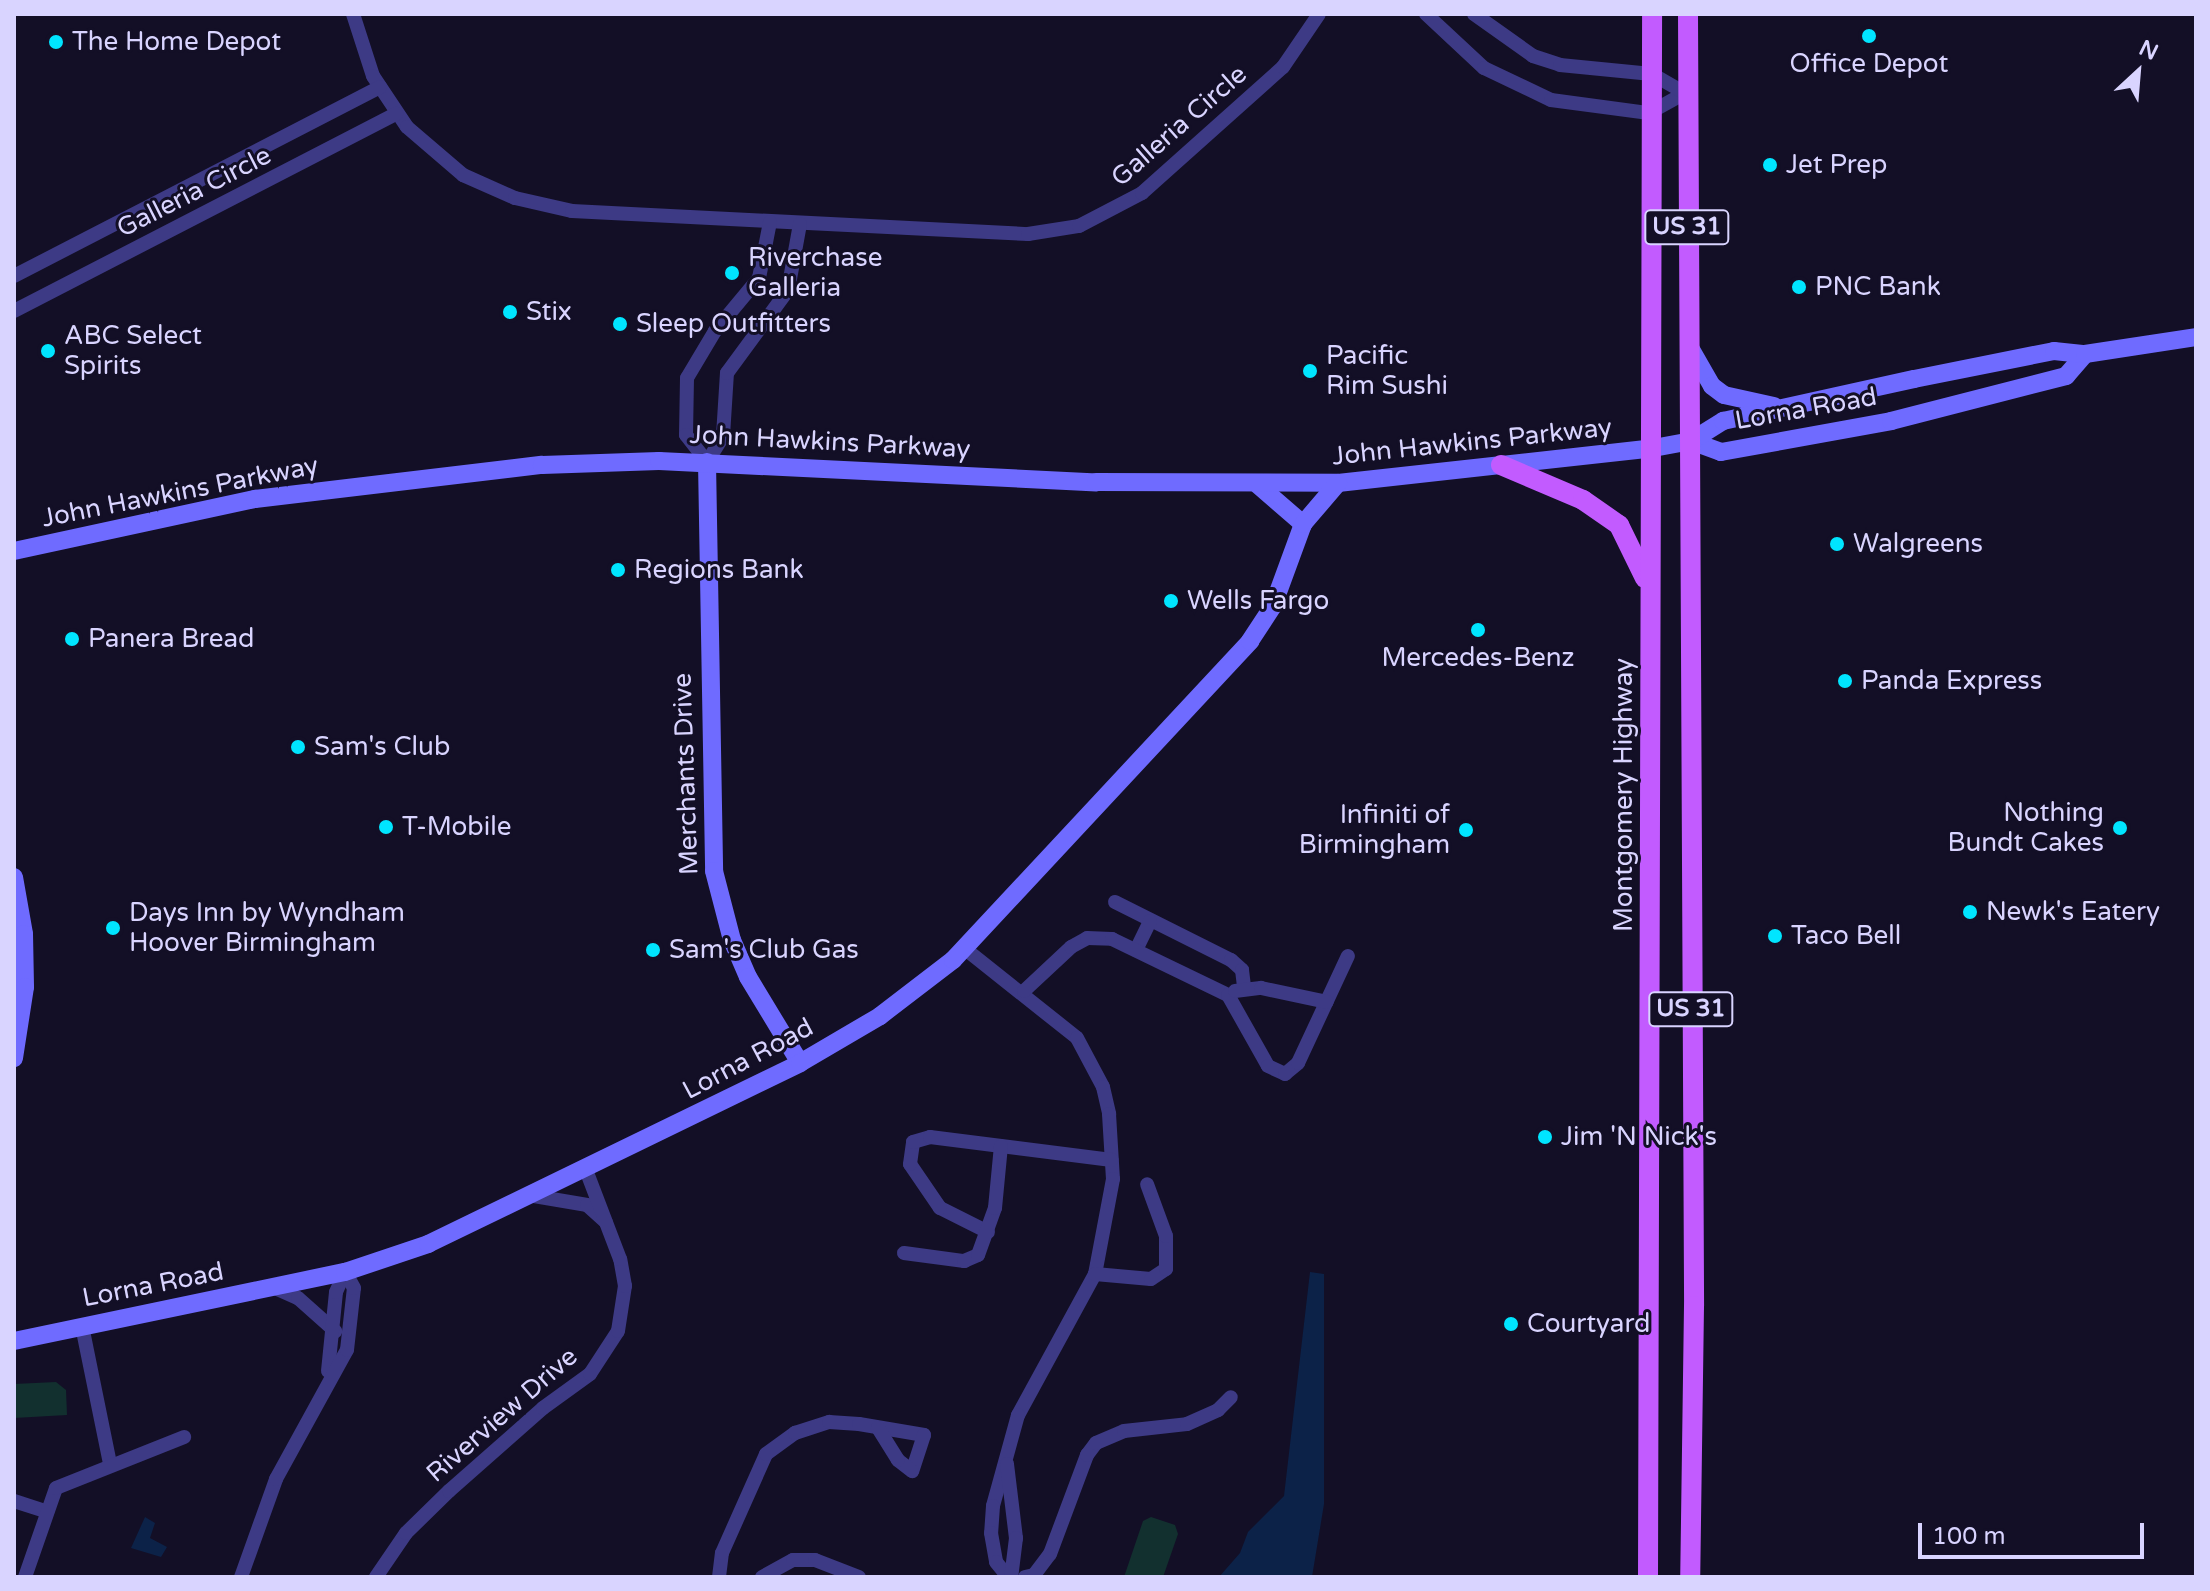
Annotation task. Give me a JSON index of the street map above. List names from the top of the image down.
{
  "streets": {
    "main road": ["US 31", "Montgomery Highway"],
    "street": [
      "Galleria Circle",
      "Lorna Road",
      "John Hawkins Parkway",
      "Merchants Drive",
      "Riverview Drive"
    ]
  },
  "crossings": [
    ["US 31", "Lorna Road"],
    ["US 31", "John Hawkins Parkway"],
    ["Lorna Road", "John Hawkins Parkway"],
    ["Lorna Road", "Merchants Drive"],
    ["Lorna Road", "Riverview Drive"],
    ["John Hawkins Parkway", "Merchants Drive"],
    ["John Hawkins Parkway", "Montgomery Highway"]
  ],
  "places": [
    "Office Depot",
    "The Home Depot",
    "Jet Prep",
    "Riverchase Galleria",
    "PNC Bank",
    "Stix",
    "Sleep Outfitters",
    "ABC Select Spirits",
    "Pacific Rim Sushi",
    "Walgreens",
    "Regions Bank",
    "Wells Fargo",
    "Mercedes-Benz",
    "Panera Bread",
    "Panda Express",
    "Sam's Club",
    "T-Mobile",
    "Nothing Bundt Cakes",
    "Infiniti of Birmingham",
    "Newk's Eatery",
    "Days Inn by Wyndham Hoover Birmingham",
    "Taco Bell",
    "Sam's Club Gas",
    "Jim 'N Nick's",
    "Courtyard"
  ],
  "scale_bar": "100 m",
  "north": "top right"
}
